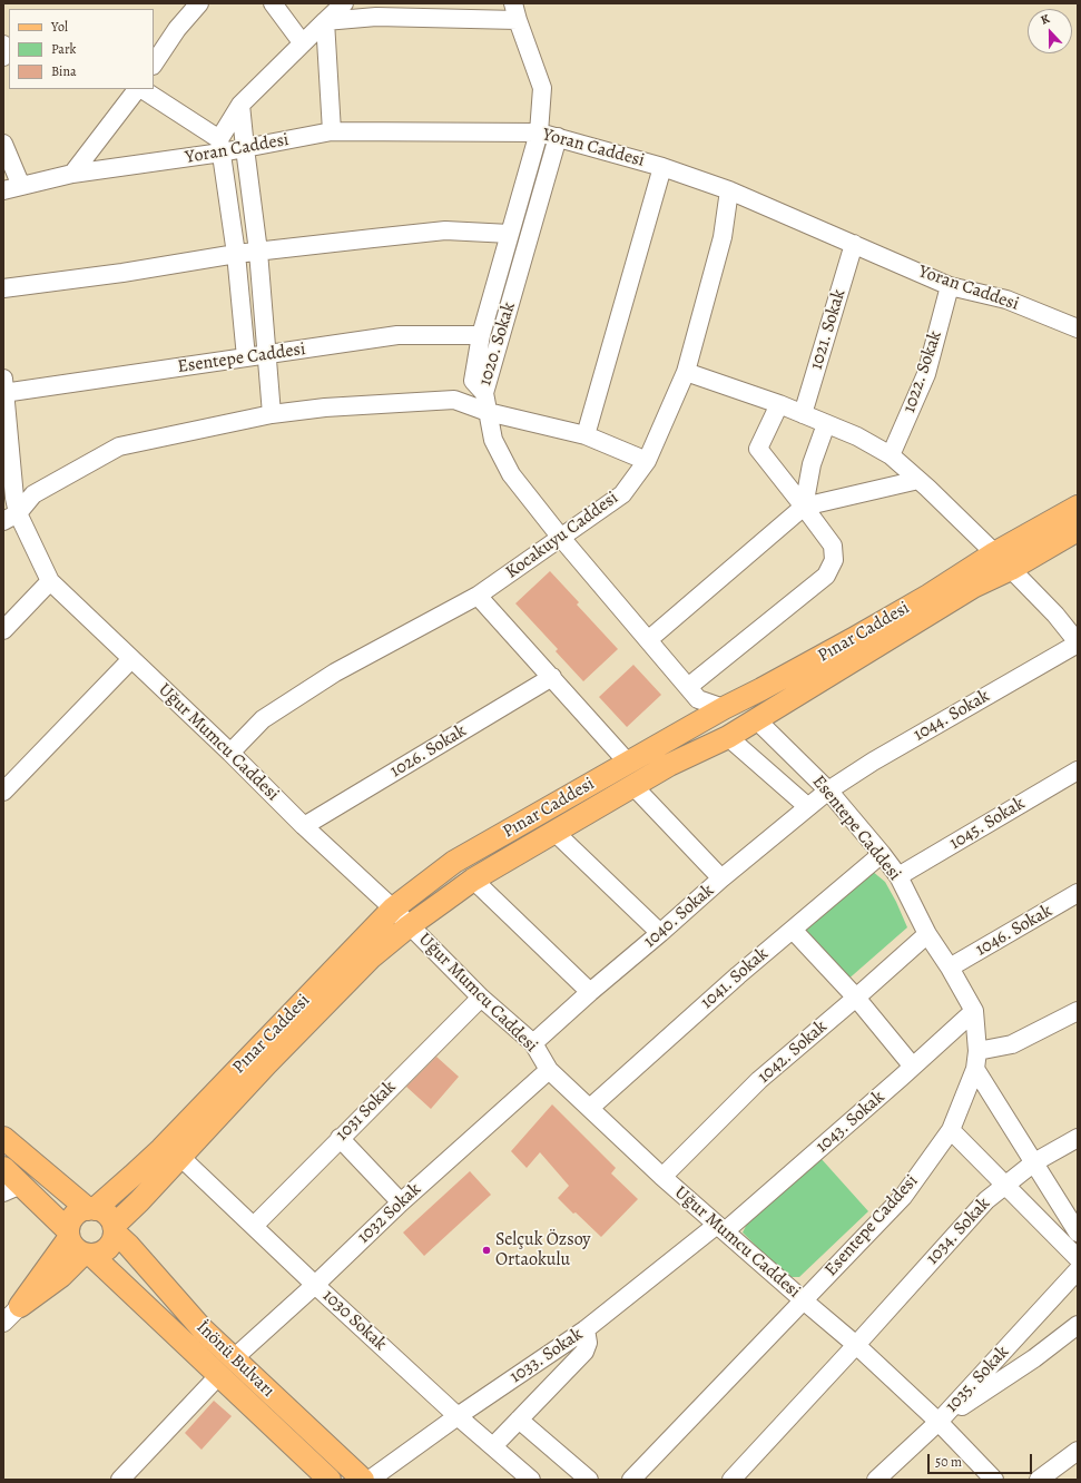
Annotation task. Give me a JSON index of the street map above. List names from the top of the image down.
{
  "streets": {
    "main road": ["Pınar Caddesi", "İnönü Bulvarı"],
    "street": [
      "Yoran Caddesi",
      "1021. Sokak",
      "1020. Sokak",
      "Esentepe Caddesi",
      "1022. Sokak",
      "Kocakuyu Caddesi",
      "1044. Sokak",
      "Uğur Mumcu Caddesi",
      "1026. Sokak",
      "1045. Sokak",
      "1040. Sokak",
      "1046. Sokak",
      "1041. Sokak",
      "1042. Sokak",
      "1031 Sokak",
      "1043. Sokak",
      "1032 Sokak",
      "1034. Sokak",
      "1030 Sokak",
      "1033. Sokak",
      "1035. Sokak"
    ]
  },
  "crossings": [
    ["Yoran Caddesi", "1021. Sokak"],
    ["Yoran Caddesi", "1020. Sokak"],
    ["Yoran Caddesi", "1022. Sokak"],
    ["Yoran Caddesi", "Kocakuyu Caddesi"],
    ["1020. Sokak", "Esentepe Caddesi"],
    ["Esentepe Caddesi", "Pınar Caddesi"],
    ["Esentepe Caddesi", "1044. Sokak"],
    ["Esentepe Caddesi", "Uğur Mumcu Caddesi"],
    ["Esentepe Caddesi", "1045. Sokak"],
    ["Esentepe Caddesi", "1040. Sokak"],
    ["Esentepe Caddesi", "1046. Sokak"],
    ["Esentepe Caddesi", "1041. Sokak"],
    ["Esentepe Caddesi", "1042. Sokak"],
    ["Esentepe Caddesi", "1043. Sokak"],
    ["Kocakuyu Caddesi", "Uğur Mumcu Caddesi"],
    ["Pınar Caddesi", "Uğur Mumcu Caddesi"],
    ["Pınar Caddesi", "1030 Sokak"],
    ["Pınar Caddesi", "İnönü Bulvarı"],
    ["1044. Sokak", "1040. Sokak"],
    ["Uğur Mumcu Caddesi", "1026. Sokak"],
    ["Uğur Mumcu Caddesi", "1040. Sokak"],
    ["Uğur Mumcu Caddesi", "1041. Sokak"],
    ["Uğur Mumcu Caddesi", "1042. Sokak"],
    ["Uğur Mumcu Caddesi", "1031 Sokak"],
    ["Uğur Mumcu Caddesi", "1043. Sokak"],
    ["Uğur Mumcu Caddesi", "1032 Sokak"],
    ["Uğur Mumcu Caddesi", "1034. Sokak"],
    ["Uğur Mumcu Caddesi", "1033. Sokak"],
    ["Uğur Mumcu Caddesi", "1035. Sokak"],
    ["1031 Sokak", "1030 Sokak"],
    ["1043. Sokak", "1033. Sokak"],
    ["1032 Sokak", "1030 Sokak"],
    ["1032 Sokak", "İnönü Bulvarı"],
    ["1030 Sokak", "1033. Sokak"]
  ],
  "places": ["Selçuk Özsoy Ortaokulu"],
  "legend": ["Yol", "Park", "Bina"],
  "scale_bar": "50 m",
  "north": "top"
}
